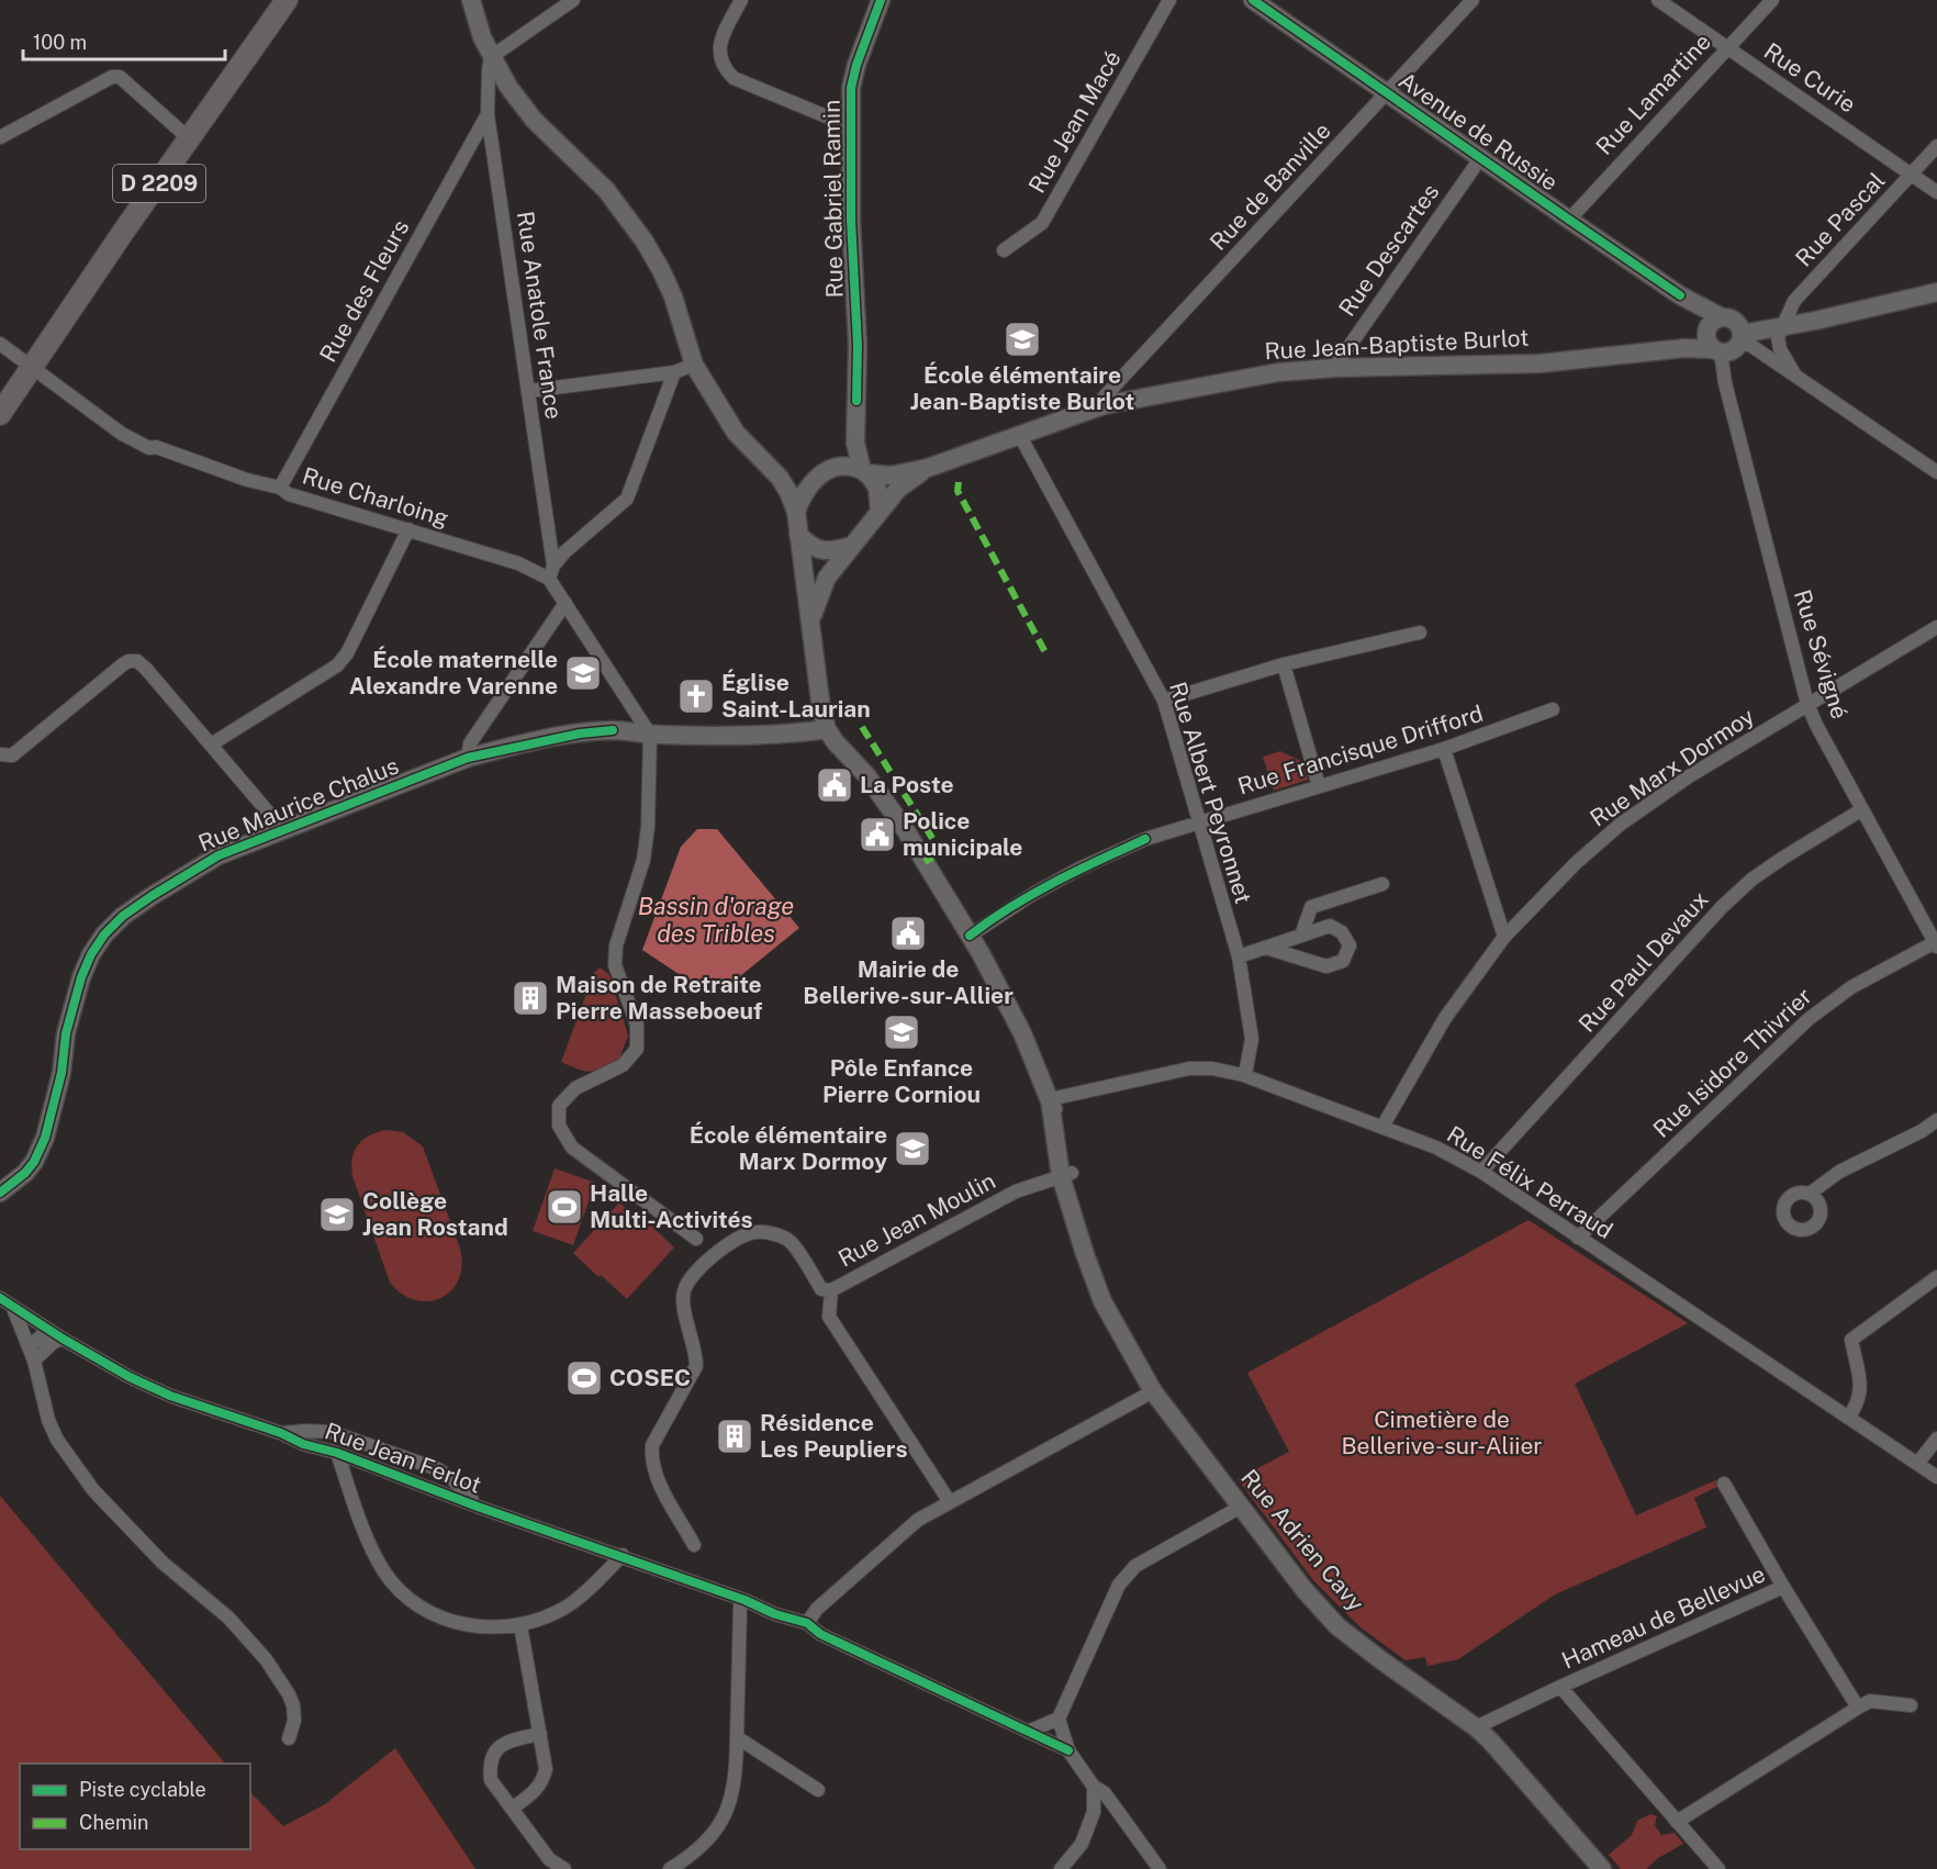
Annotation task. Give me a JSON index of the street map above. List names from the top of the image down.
{
  "streets": {
    "main road": ["D 2209"],
    "street": [
      "Rue Curie",
      "Rue Lamartine",
      "Rue Jean Macé",
      "Avenue de Russie",
      "Rue de Banville",
      "Rue Gabriel Ramin",
      "Rue Pascal",
      "Rue Descartes",
      "Rue des Fleurs",
      "Rue Anatole France",
      "Rue Jean-Baptiste Burlot",
      "Rue Charloing",
      "Rue Sévigné",
      "Rue Francisque Drifford",
      "Rue Marx Dormoy",
      "Rue Albert Peyronnet",
      "Rue Maurice Chalus",
      "Rue Paul Devaux",
      "Rue Isidore Thivrier",
      "Rue Félix Perraud",
      "Rue Jean Moulin",
      "Rue Jean Ferlot",
      "Rue Adrien Cavy",
      "Hameau de Bellevue"
    ]
  },
  "crossings": [
    ["Rue Curie", "Rue Lamartine"],
    ["Rue Curie", "Rue Pascal"],
    ["Rue Lamartine", "Avenue de Russie"],
    ["Avenue de Russie", "Rue de Banville"],
    ["Avenue de Russie", "Rue Descartes"],
    ["Avenue de Russie", "Rue Jean-Baptiste Burlot"],
    ["Avenue de Russie", "Rue Sévigné"],
    ["D 2209", "Rue Charloing"],
    ["Rue de Banville", "Rue Jean-Baptiste Burlot"],
    ["Rue Gabriel Ramin", "Rue Jean-Baptiste Burlot"],
    ["Rue Descartes", "Rue Jean-Baptiste Burlot"],
    ["Rue des Fleurs", "Rue Anatole France"],
    ["Rue des Fleurs", "Rue Charloing"],
    ["Rue Anatole France", "Rue Charloing"],
    ["Rue Jean-Baptiste Burlot", "Rue Sévigné"],
    ["Rue Jean-Baptiste Burlot", "Rue Albert Peyronnet"],
    ["Rue Charloing", "Rue Maurice Chalus"],
    ["Rue Sévigné", "Rue Marx Dormoy"],
    ["Rue Sévigné", "Rue Paul Devaux"],
    ["Rue Sévigné", "Rue Isidore Thivrier"],
    ["Rue Francisque Drifford", "Rue Albert Peyronnet"],
    ["Rue Francisque Drifford", "Rue Adrien Cavy"],
    ["Rue Marx Dormoy", "Rue Félix Perraud"],
    ["Rue Albert Peyronnet", "Rue Félix Perraud"],
    ["Rue Maurice Chalus", "Rue Adrien Cavy"],
    ["Rue Paul Devaux", "Rue Félix Perraud"],
    ["Rue Isidore Thivrier", "Rue Félix Perraud"],
    ["Rue Félix Perraud", "Rue Adrien Cavy"],
    ["Rue Jean Moulin", "Rue Adrien Cavy"],
    ["Rue Adrien Cavy", "Hameau de Bellevue"]
  ],
  "water": ["Bassin d'orage des Tribles"],
  "parks": ["Cimetière de Bellerive-sur-Aliier"],
  "places": {
    "school or university": [
      "École élémentaire Jean-Baptiste Burlot",
      "École maternelle Alexandre Varenne",
      "Pôle Enfance Pierre Corniou",
      "École élémentaire Marx Dormoy",
      "Collège Jean Rostand"
    ],
    "church": ["Église Saint-Laurian"],
    "public building": ["La Poste", "Police municipale", "Mairie de Bellerive-sur-Allier"],
    "building": ["Maison de Retraite Pierre Masseboeuf", "Résidence Les Peupliers"],
    "sports": ["Halle Multi-Activités", "COSEC"]
  },
  "legend": ["Piste cyclable", "Chemin"],
  "scale_bar": "100 m"
}
